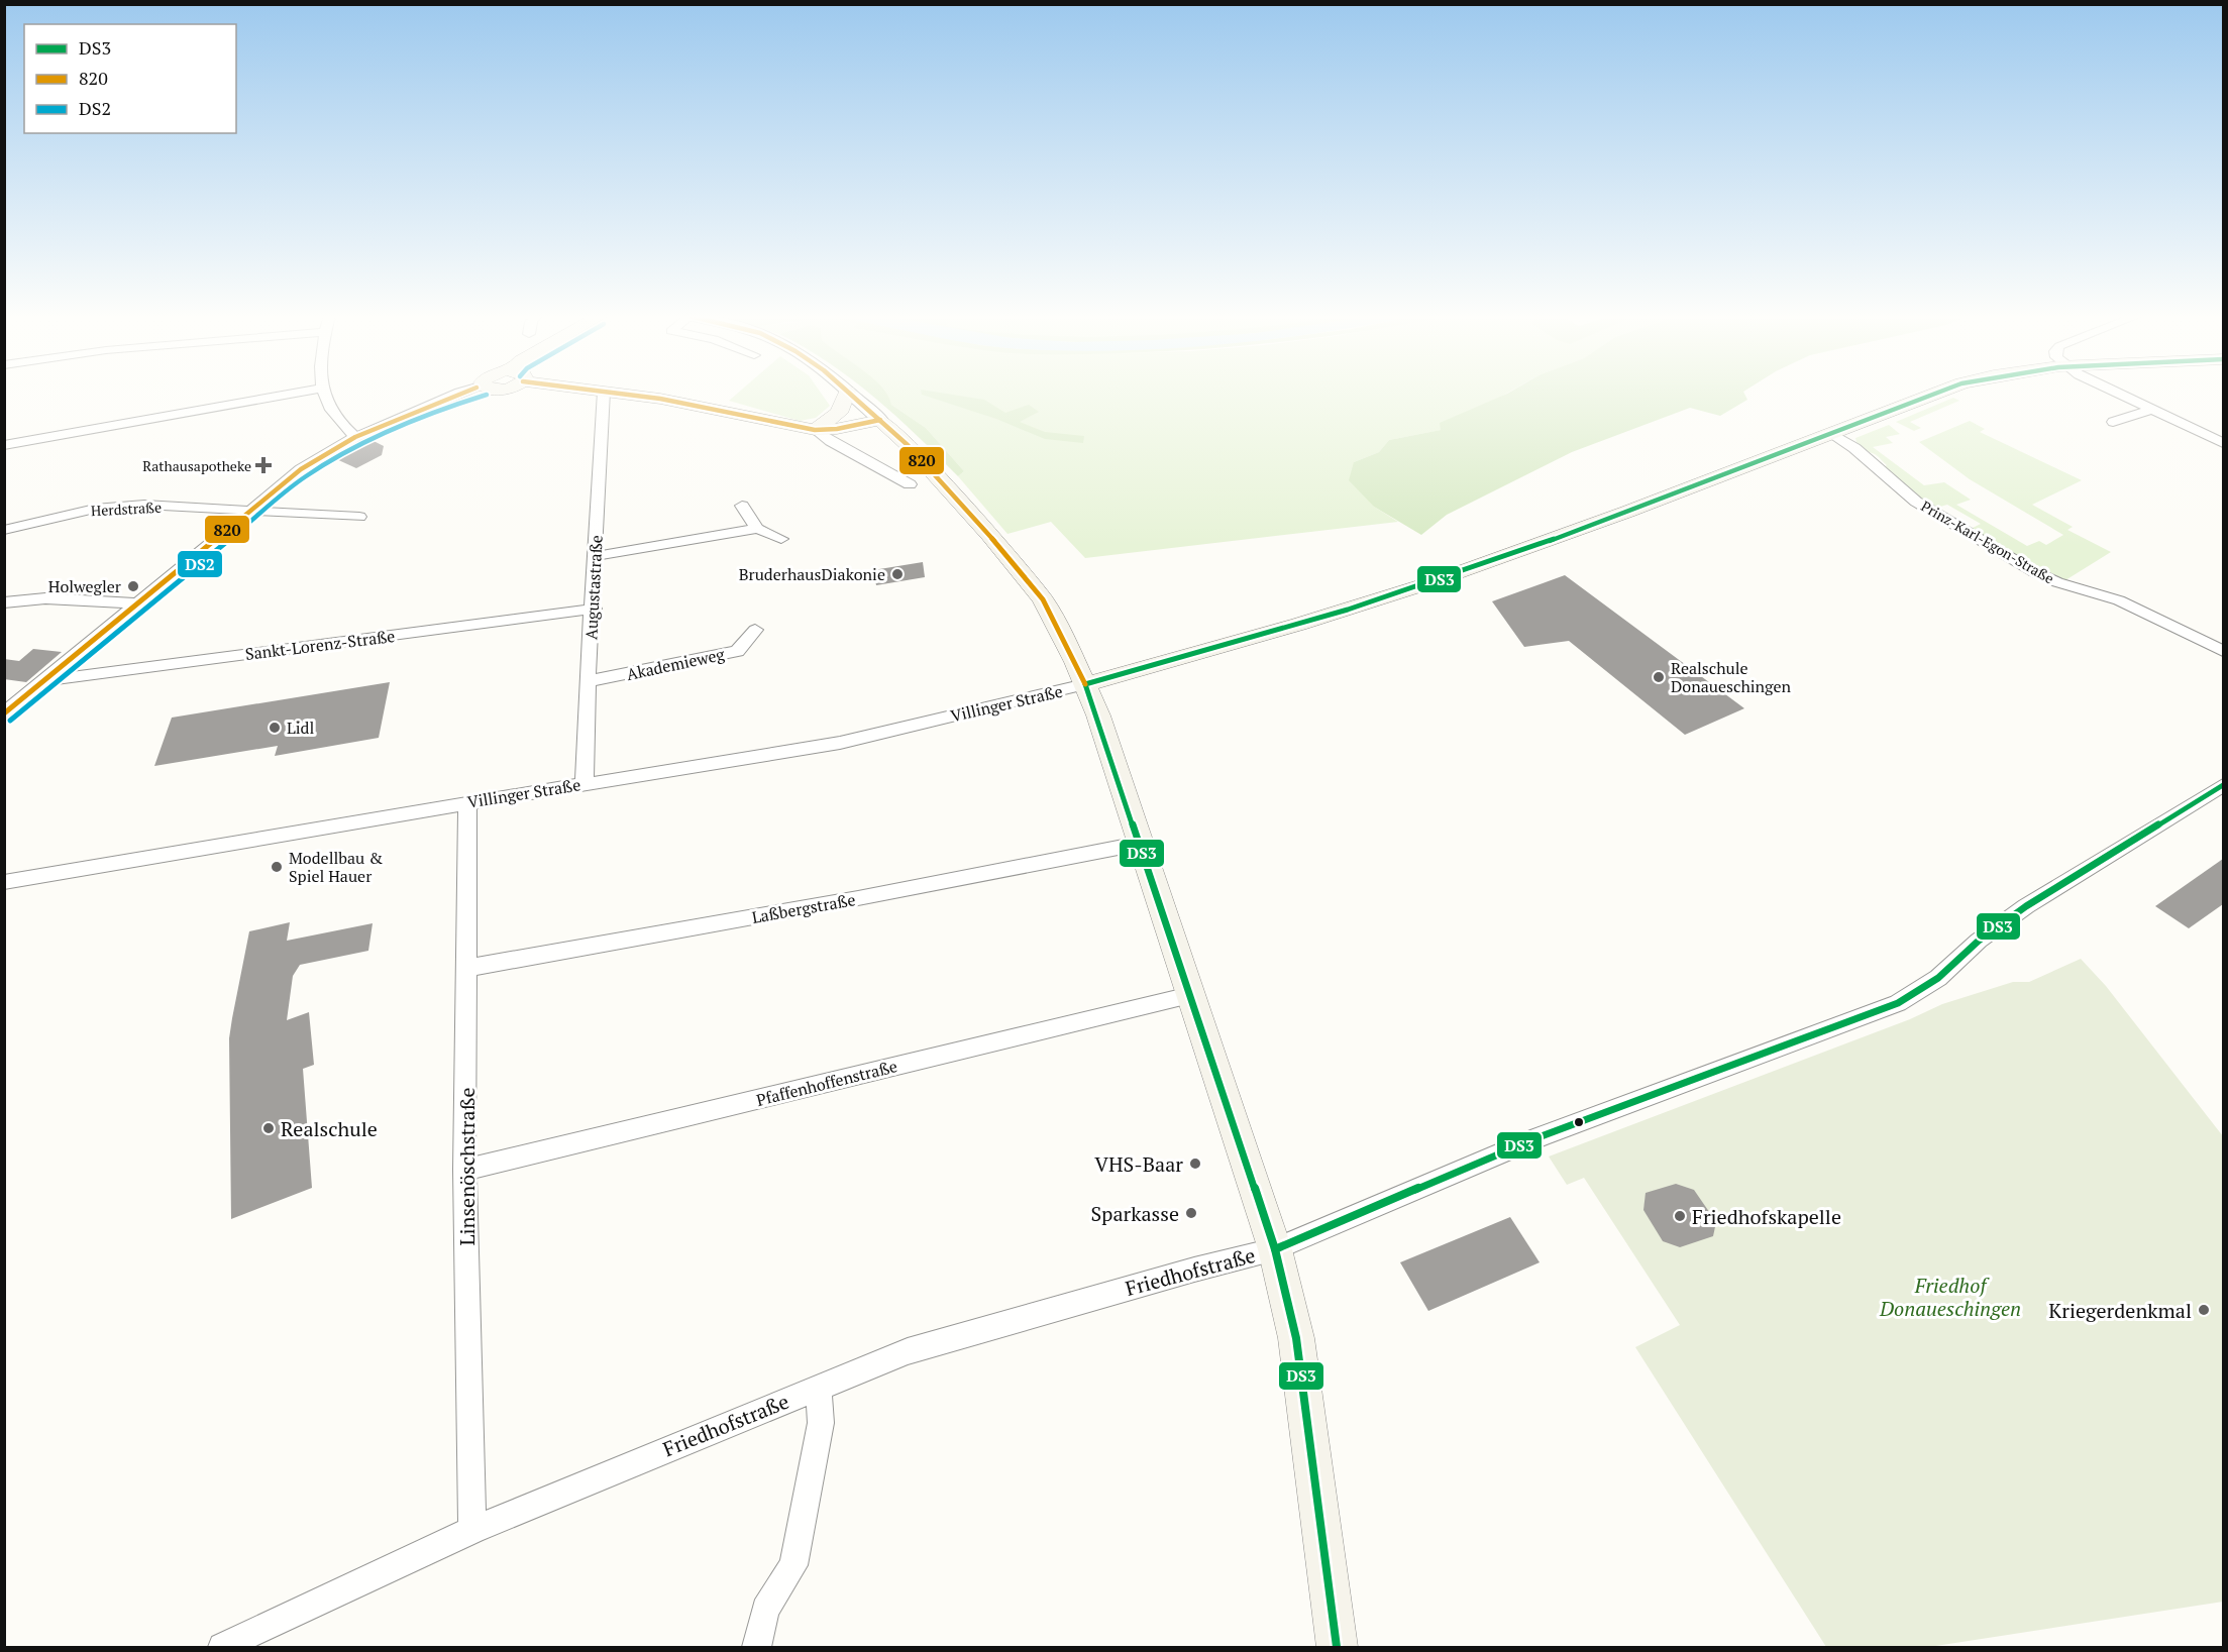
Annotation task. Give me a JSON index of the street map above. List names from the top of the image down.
{
  "streets": {
    "main road": ["Villinger Straße"],
    "street": [
      "Herdstraße",
      "Prinz-Karl-Egon-Straße",
      "Augustastraße",
      "Sankt-Lorenz-Straße",
      "Akademieweg",
      "Laßbergstraße",
      "Pfaffenhoffenstraße",
      "Linsenöschstraße",
      "Friedhofstraße"
    ]
  },
  "crossings": [
    ["Prinz-Karl-Egon-Straße", "Villinger Straße"],
    ["Augustastraße", "Sankt-Lorenz-Straße"],
    ["Augustastraße", "Akademieweg"],
    ["Augustastraße", "Villinger Straße"],
    ["Villinger Straße", "Linsenöschstraße"],
    ["Laßbergstraße", "Linsenöschstraße"],
    ["Pfaffenhoffenstraße", "Linsenöschstraße"],
    ["Linsenöschstraße", "Friedhofstraße"]
  ],
  "parks": ["Friedhof Donaueschingen"],
  "places": {
    "health": ["Rathausapotheke"],
    "other": [
      "BruderhausDiakonie",
      "Holwegler",
      "Realschule Donaueschingen",
      "Lidl",
      "Modellbau & Spiel Hauer",
      "Realschule",
      "VHS-Baar",
      "Sparkasse",
      "Friedhofskapelle",
      "Kriegerdenkmal"
    ]
  },
  "lines": ["transit line DS3", "transit line 820", "transit line DS2"],
  "legend": ["DS3", "820", "DS2"]
}
